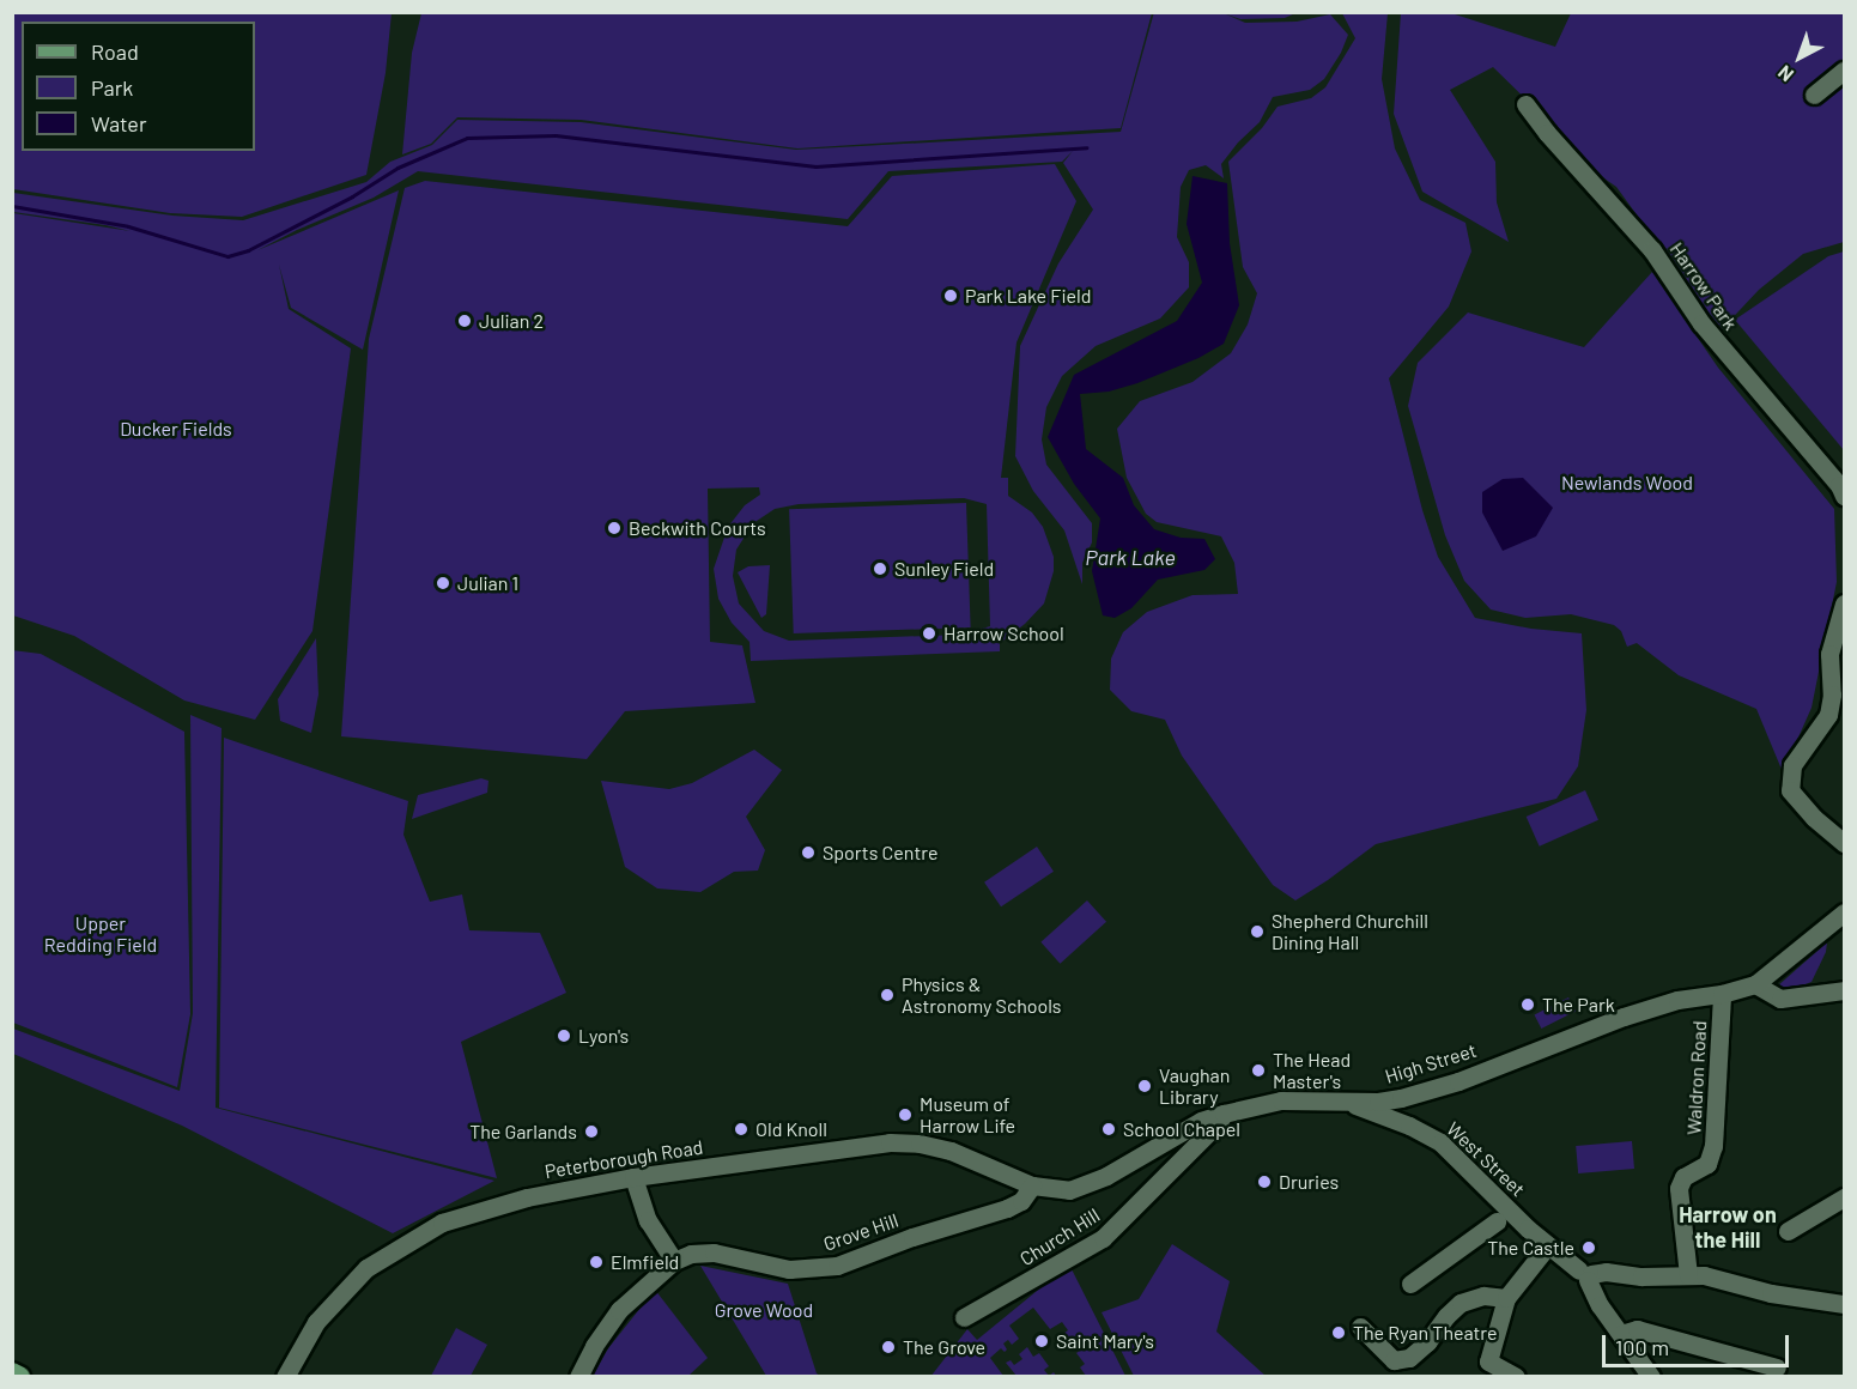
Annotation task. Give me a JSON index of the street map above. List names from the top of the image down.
{
  "streets": {
    "street": [
      "Harrow Park",
      "High Street",
      "Waldron Road",
      "Peterborough Road",
      "West Street",
      "Grove Hill",
      "Church Hill"
    ]
  },
  "crossings": [
    ["High Street", "Waldron Road"],
    ["High Street", "Peterborough Road"],
    ["High Street", "West Street"],
    ["High Street", "Grove Hill"],
    ["High Street", "Church Hill"],
    ["Peterborough Road", "Grove Hill"]
  ],
  "districts": ["Harrow on the Hill"],
  "water": ["Park Lake"],
  "parks": [
    "Ducker Fields",
    "Newlands Wood",
    "Upper Redding Field",
    "Grove Wood"
  ],
  "places": [
    "Park Lake Field",
    "Julian 2",
    "Beckwith Courts",
    "Sunley Field",
    "Julian 1",
    "Harrow School",
    "Sports Centre",
    "Shepherd Churchill Dining Hall",
    "Physics & Astronomy Schools",
    "The Park",
    "Lyon's",
    "The Head Master's",
    "Vaughan Library",
    "Museum of Harrow Life",
    "Old Knoll",
    "School Chapel",
    "The Garlands",
    "Druries",
    "The Castle",
    "Elmfield",
    "The Ryan Theatre",
    "Saint Mary's",
    "The Grove"
  ],
  "legend": ["Road", "Park", "Water"],
  "scale_bar": "100 m",
  "north": "bottom left"
}
